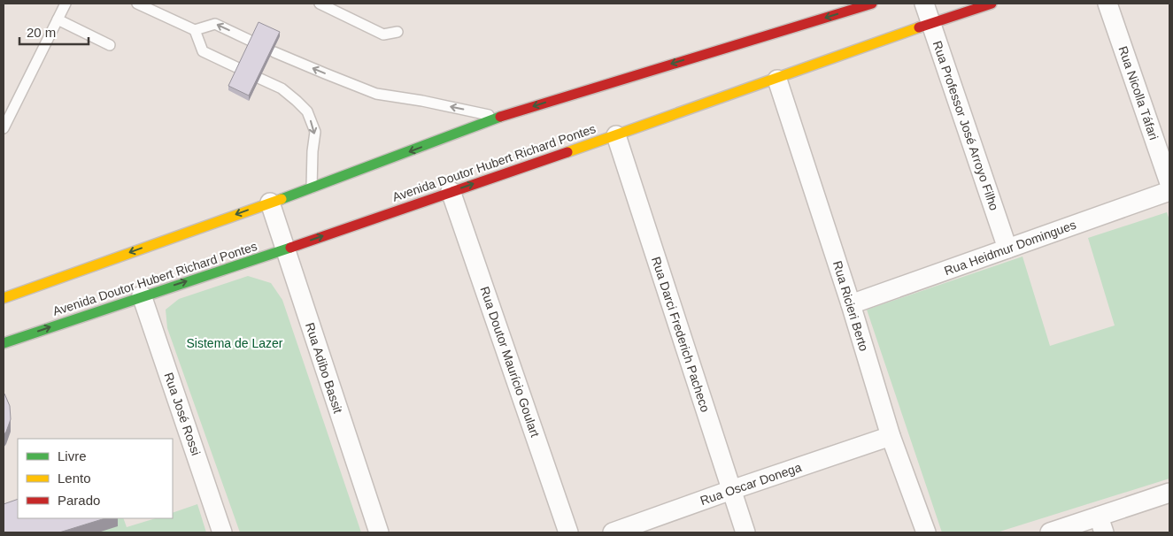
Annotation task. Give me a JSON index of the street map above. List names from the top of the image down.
{
  "streets": {
    "main road": ["Avenida Doutor Hubert Richard Pontes"],
    "street": [
      "Rua Nicolla Táfari",
      "Rua Professor José Arroyo Filho",
      "Rua Heidmur Domingues",
      "Rua Ricieri Berto",
      "Rua Darci Frederich Pacheco",
      "Rua Doutor Maurício Goulart",
      "Rua Adibo Bassit",
      "Rua José Rossi",
      "Rua Oscar Donega"
    ]
  },
  "crossings": [
    ["Rua Professor José Arroyo Filho", "Avenida Doutor Hubert Richard Pontes"],
    ["Rua Professor José Arroyo Filho", "Rua Heidmur Domingues"],
    ["Avenida Doutor Hubert Richard Pontes", "Rua Ricieri Berto"],
    ["Avenida Doutor Hubert Richard Pontes", "Rua Darci Frederich Pacheco"],
    ["Avenida Doutor Hubert Richard Pontes", "Rua Doutor Maurício Goulart"],
    ["Avenida Doutor Hubert Richard Pontes", "Rua Adibo Bassit"],
    ["Avenida Doutor Hubert Richard Pontes", "Rua José Rossi"],
    ["Rua Heidmur Domingues", "Rua Ricieri Berto"],
    ["Rua Ricieri Berto", "Rua Oscar Donega"],
    ["Rua Darci Frederich Pacheco", "Rua Oscar Donega"]
  ],
  "parks": ["Sistema de Lazer"],
  "legend": ["Livre", "Lento", "Parado"],
  "scale_bar": "20 m"
}
